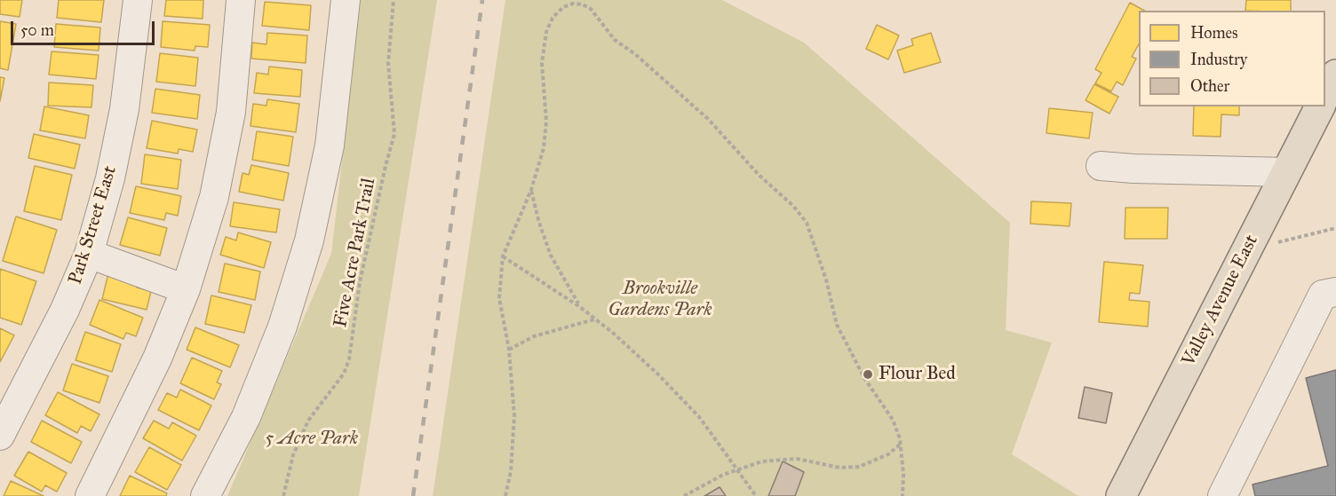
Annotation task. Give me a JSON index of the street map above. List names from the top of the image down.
{
  "streets": {
    "main road": ["Valley Avenue East"],
    "street": ["Park Street East"],
    "path": ["Five Acre Park Trail"]
  },
  "parks": ["Brookville Gardens Park", "5 Acre Park"],
  "places": ["Flour Bed"],
  "legend": ["Homes", "Industry", "Other"],
  "scale_bar": "50 m"
}
